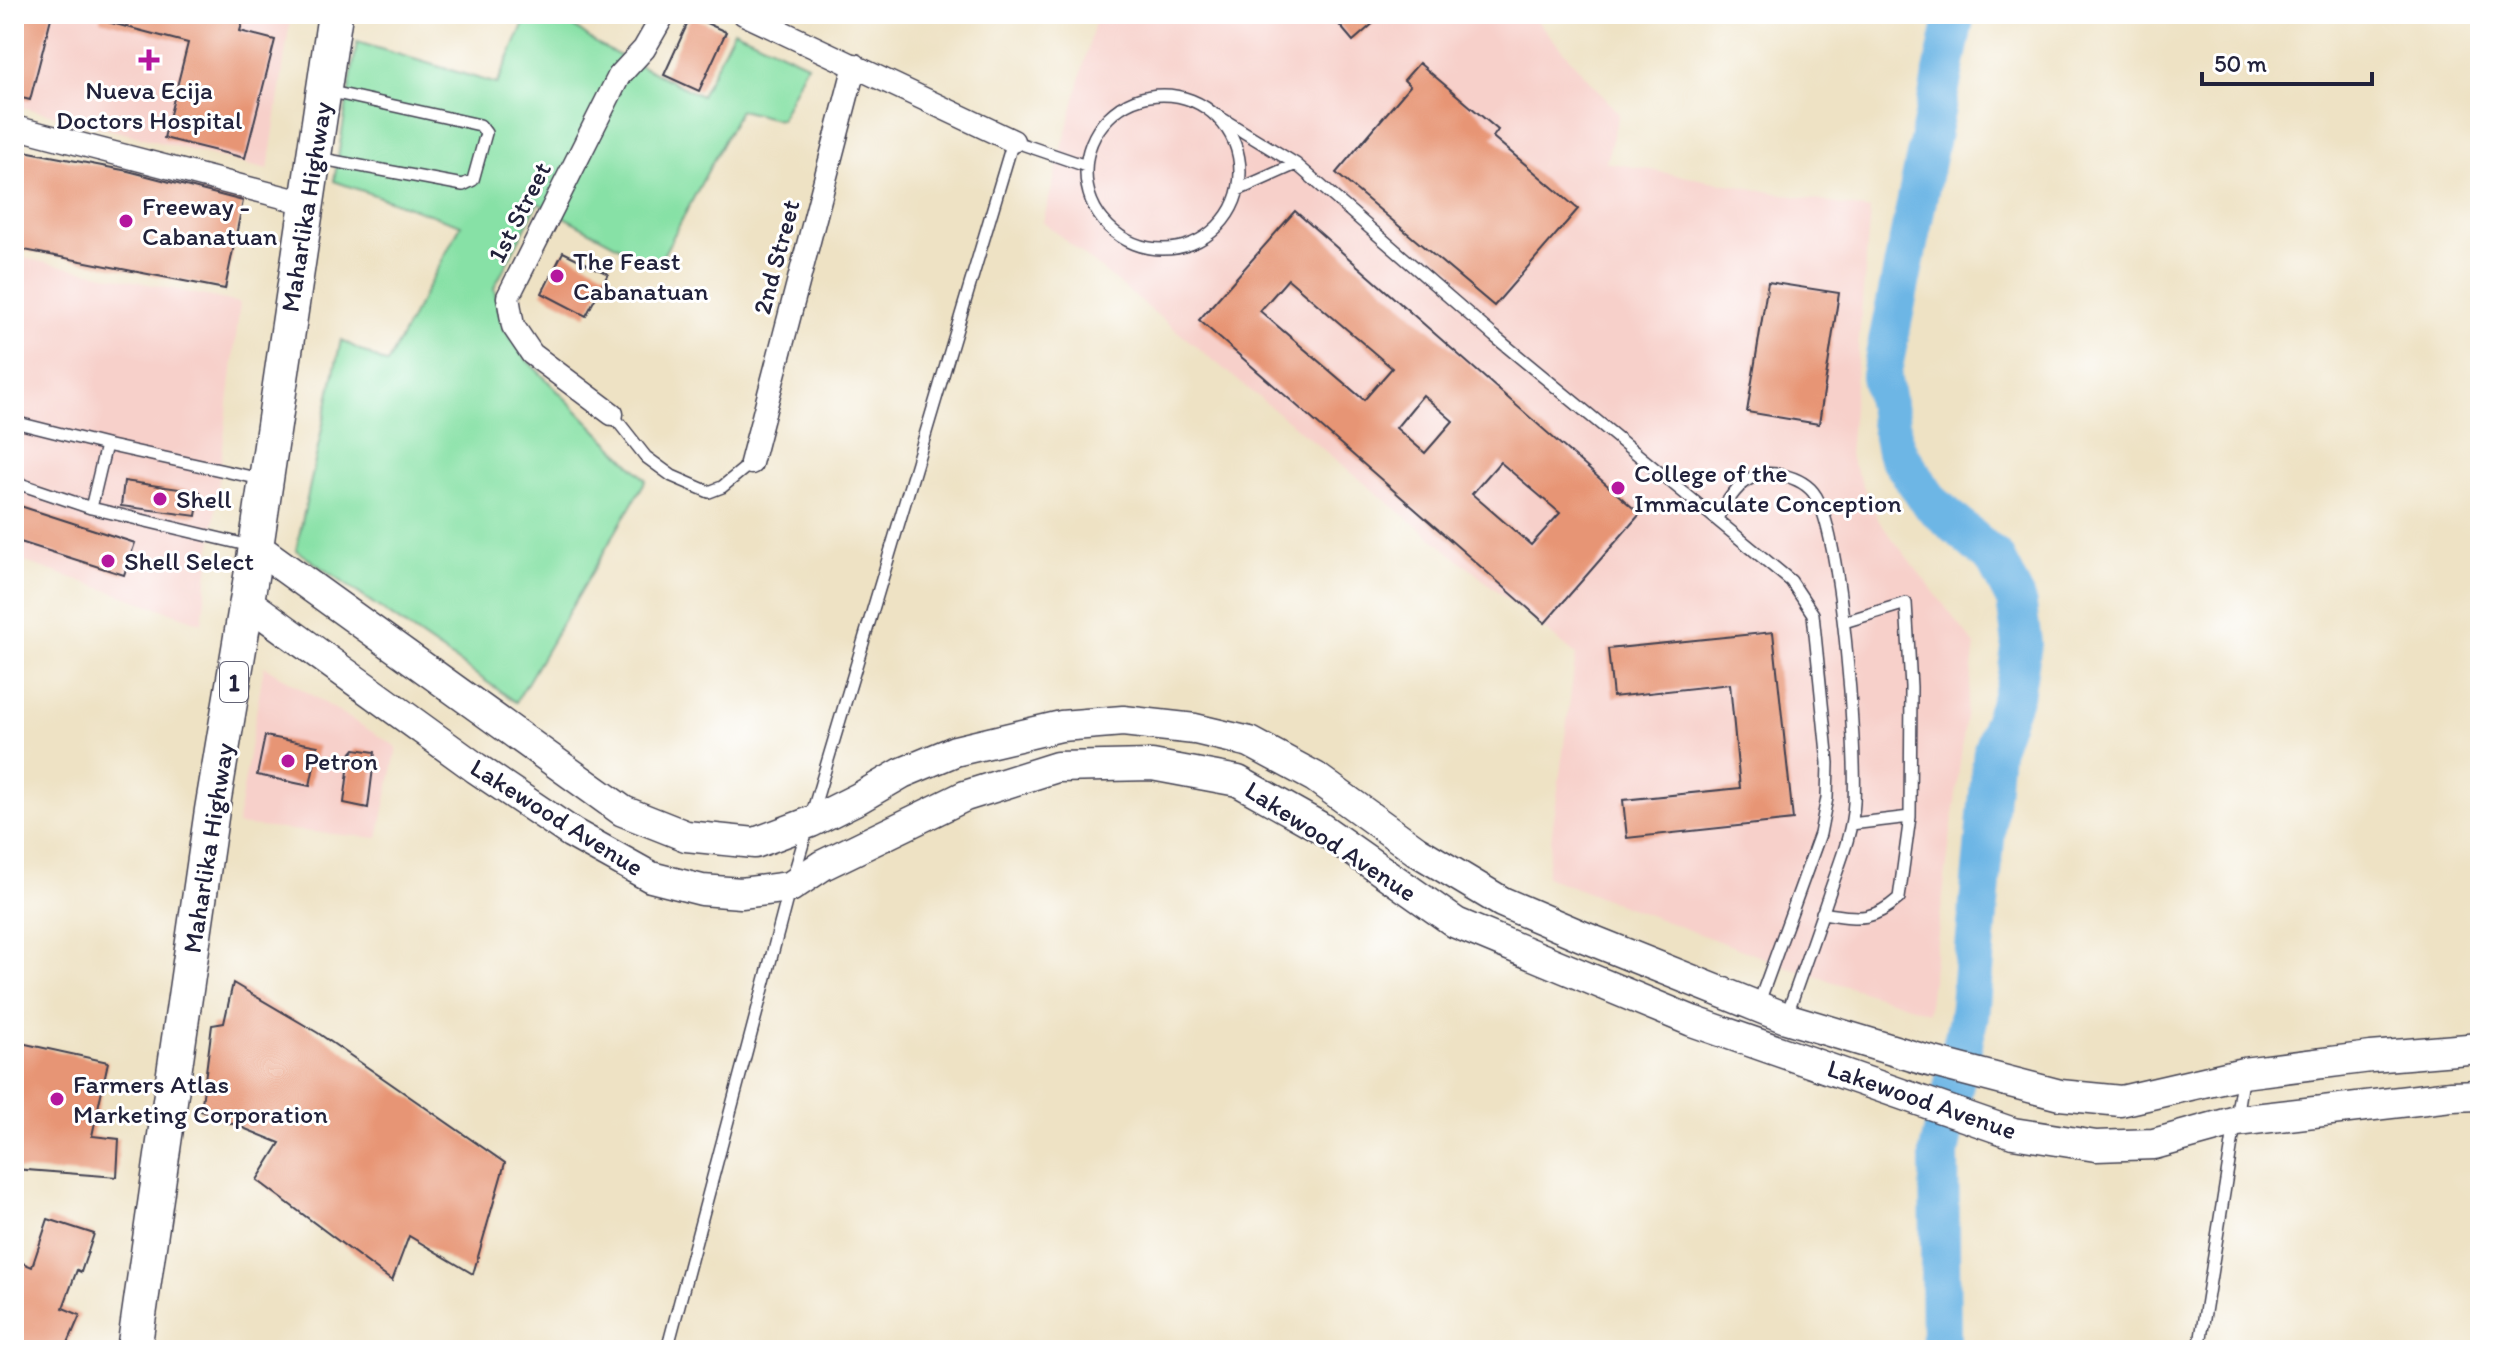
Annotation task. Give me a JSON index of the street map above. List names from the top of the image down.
{
  "streets": {
    "main road": ["Maharlika Highway", "1", "Lakewood Avenue"],
    "street": ["1st Street", "2nd Street"]
  },
  "crossings": [
    ["Maharlika Highway", "Lakewood Avenue"]
  ],
  "places": {
    "health": ["Nueva Ecija Doctors Hospital"],
    "other": [
      "Freeway - Cabanatuan",
      "The Feast Cabanatuan",
      "College of the Immaculate Conception",
      "Shell",
      "Shell Select",
      "Petron",
      "Farmers Atlas Marketing Corporation"
    ]
  },
  "scale_bar": "50 m"
}
